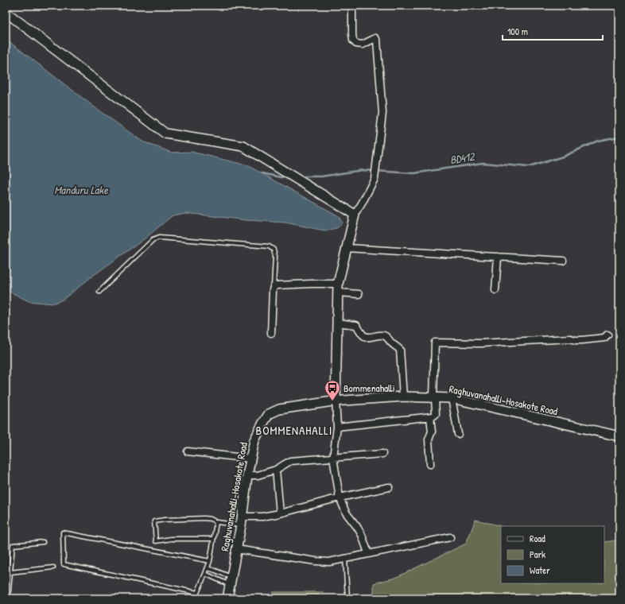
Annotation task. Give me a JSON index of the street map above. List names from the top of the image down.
{
  "streets": {
    "main road": ["Raghuvanahalli-Hosakote Road"]
  },
  "districts": ["BOMMENAHALLI"],
  "water": ["BD412", "Manduru Lake"],
  "places": {
    "bus stop": ["Bommenahalli"]
  },
  "legend": ["Road", "Park", "Water"],
  "scale_bar": "100 m"
}
